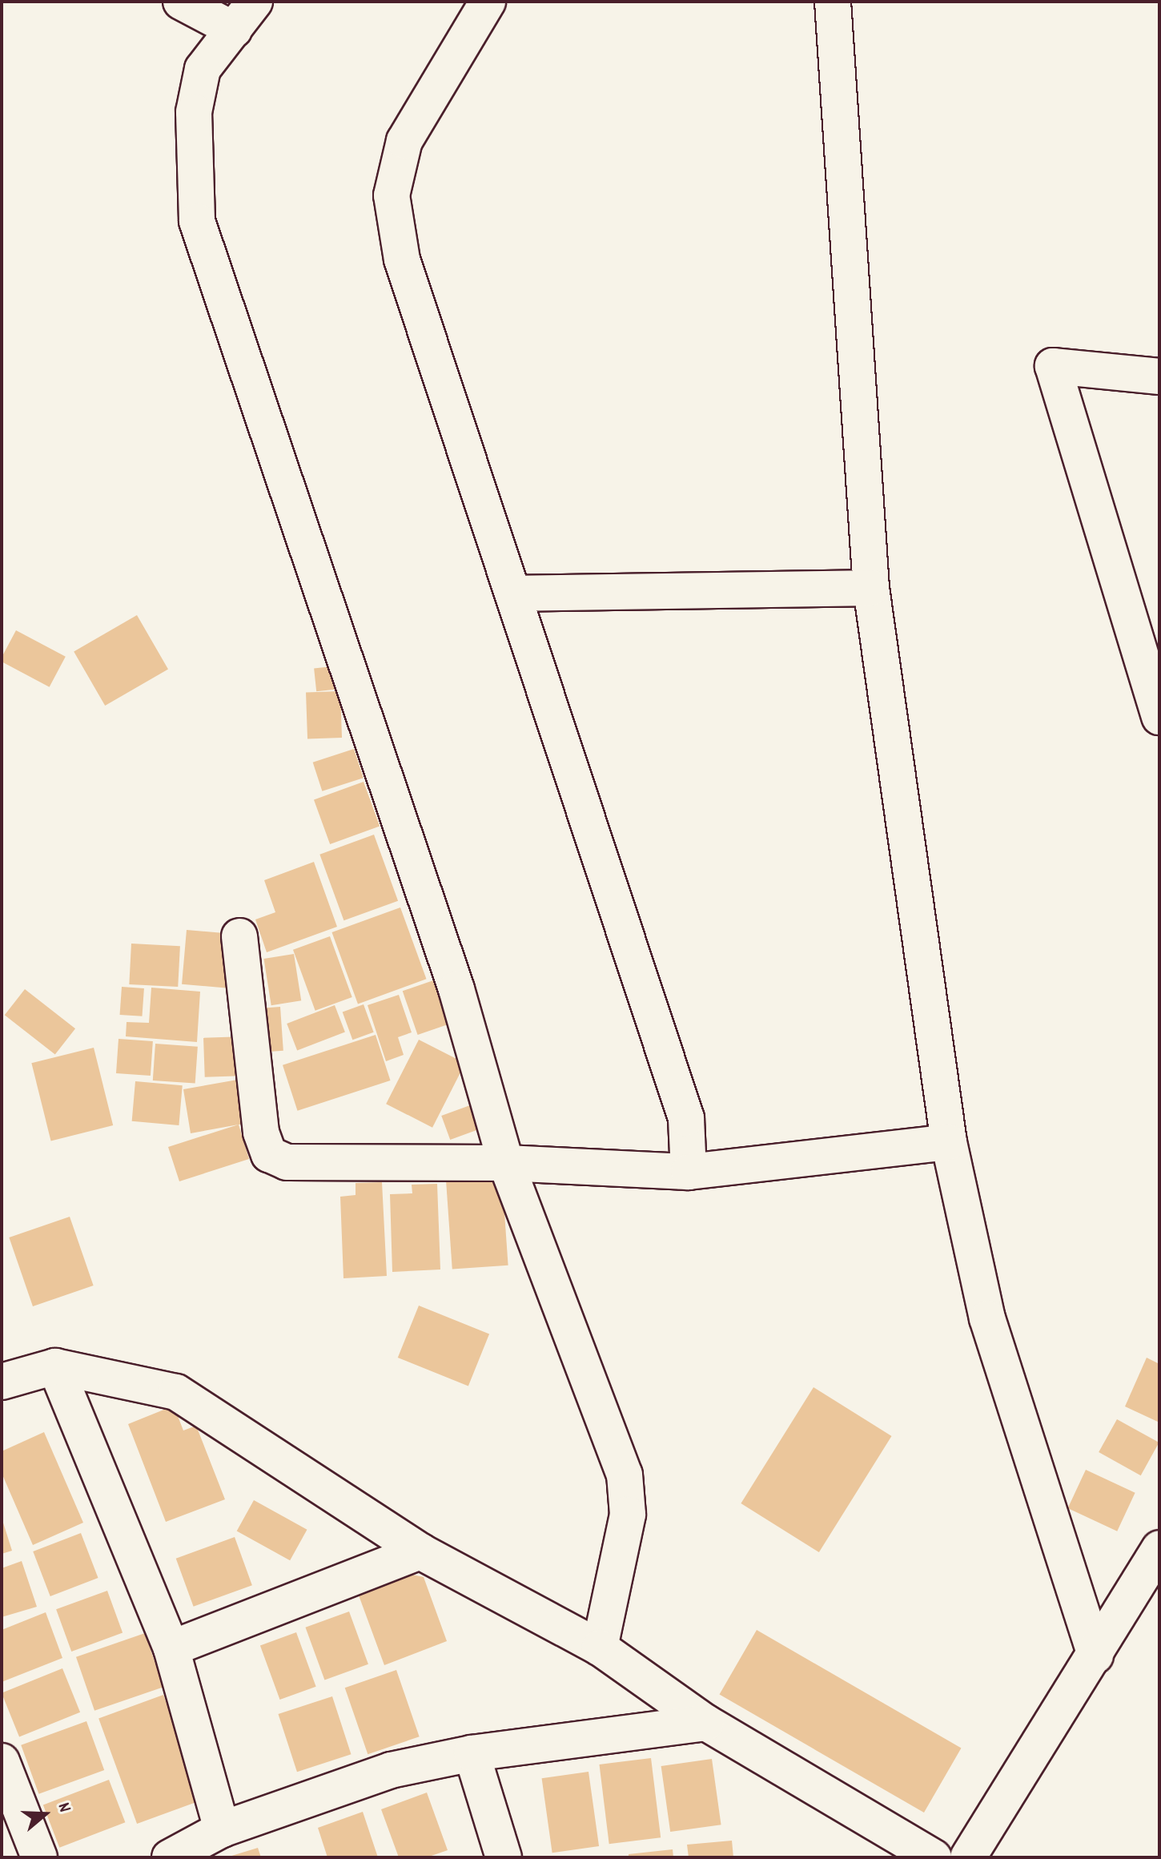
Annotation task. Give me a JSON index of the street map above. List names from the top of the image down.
{
  "north": "right"
}
